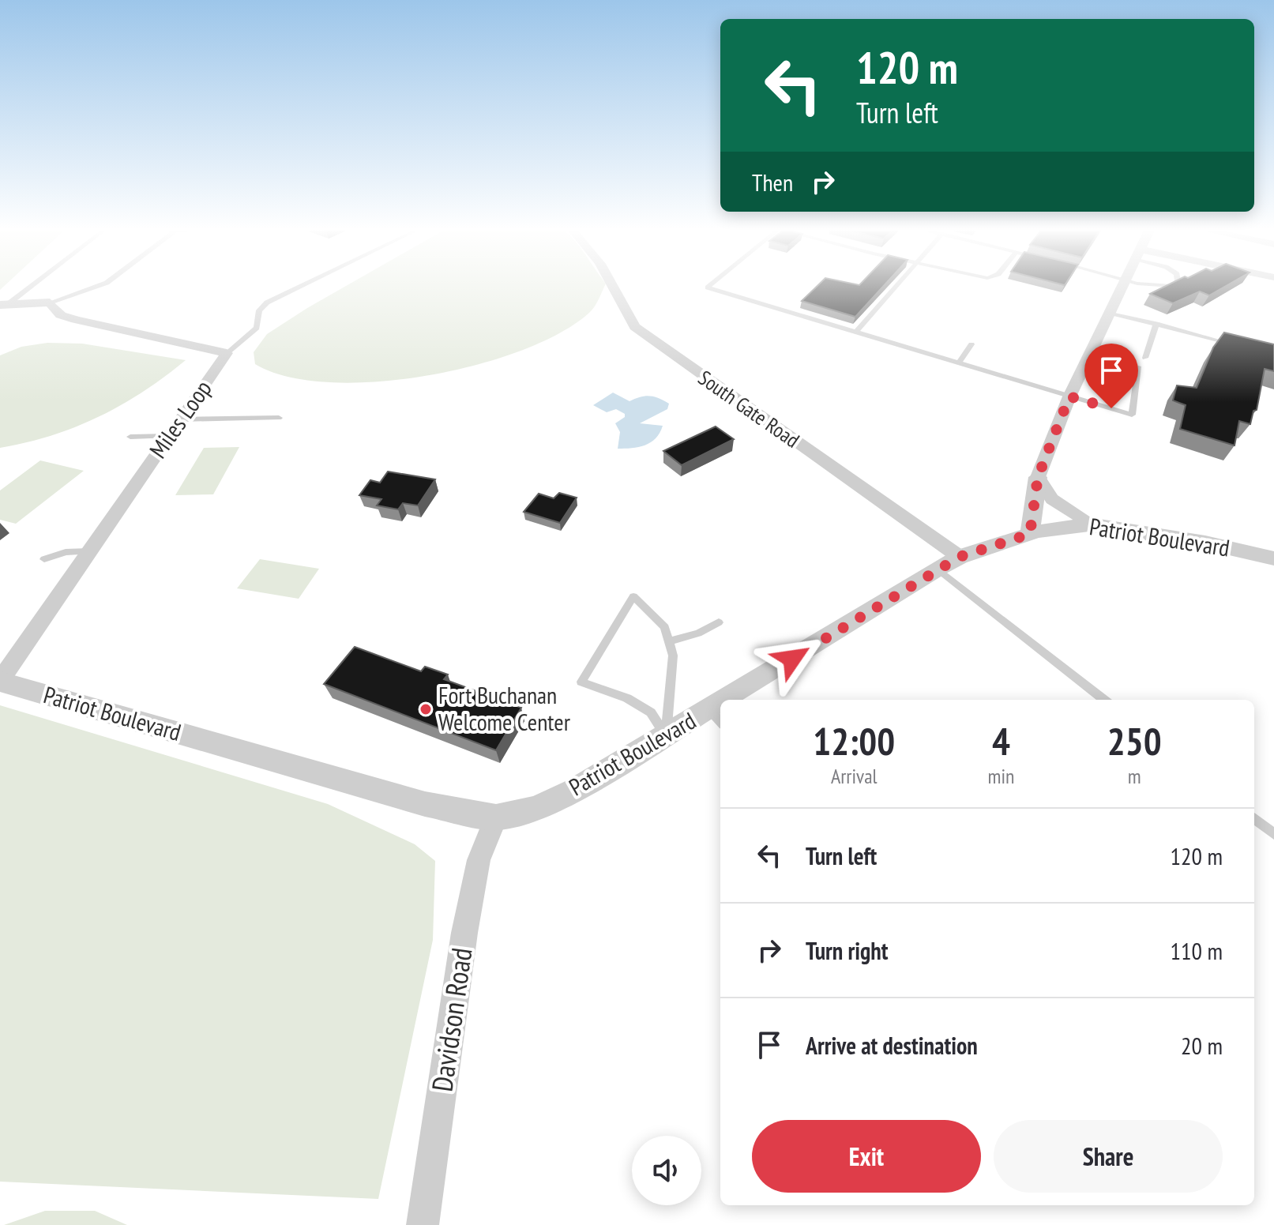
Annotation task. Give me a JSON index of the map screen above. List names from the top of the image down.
{
  "streets": {
    "street": [
      "South Gate Road",
      "Miles Loop",
      "Patriot Boulevard",
      "Davidson Road"
    ]
  },
  "crossings": [
    ["South Gate Road", "Patriot Boulevard"],
    ["Miles Loop", "Patriot Boulevard"],
    ["Patriot Boulevard", "Davidson Road"]
  ],
  "places": ["Fort Buchanan Welcome Center"],
  "page": {
    "turn": ["120 m", "Turn left"],
    "then": "Then",
    "eta": [
      "12:00",
      "Arrival",
      "4",
      "min",
      "250",
      "m"
    ],
    "list": [
      {
        "name": "Turn left",
        "value": "120 m"
      },
      {
        "name": "Turn right",
        "value": "110 m"
      },
      {
        "name": "Arrive at destination",
        "value": "20 m"
      }
    ],
    "buttons": ["Exit", "Share"]
  }
}
